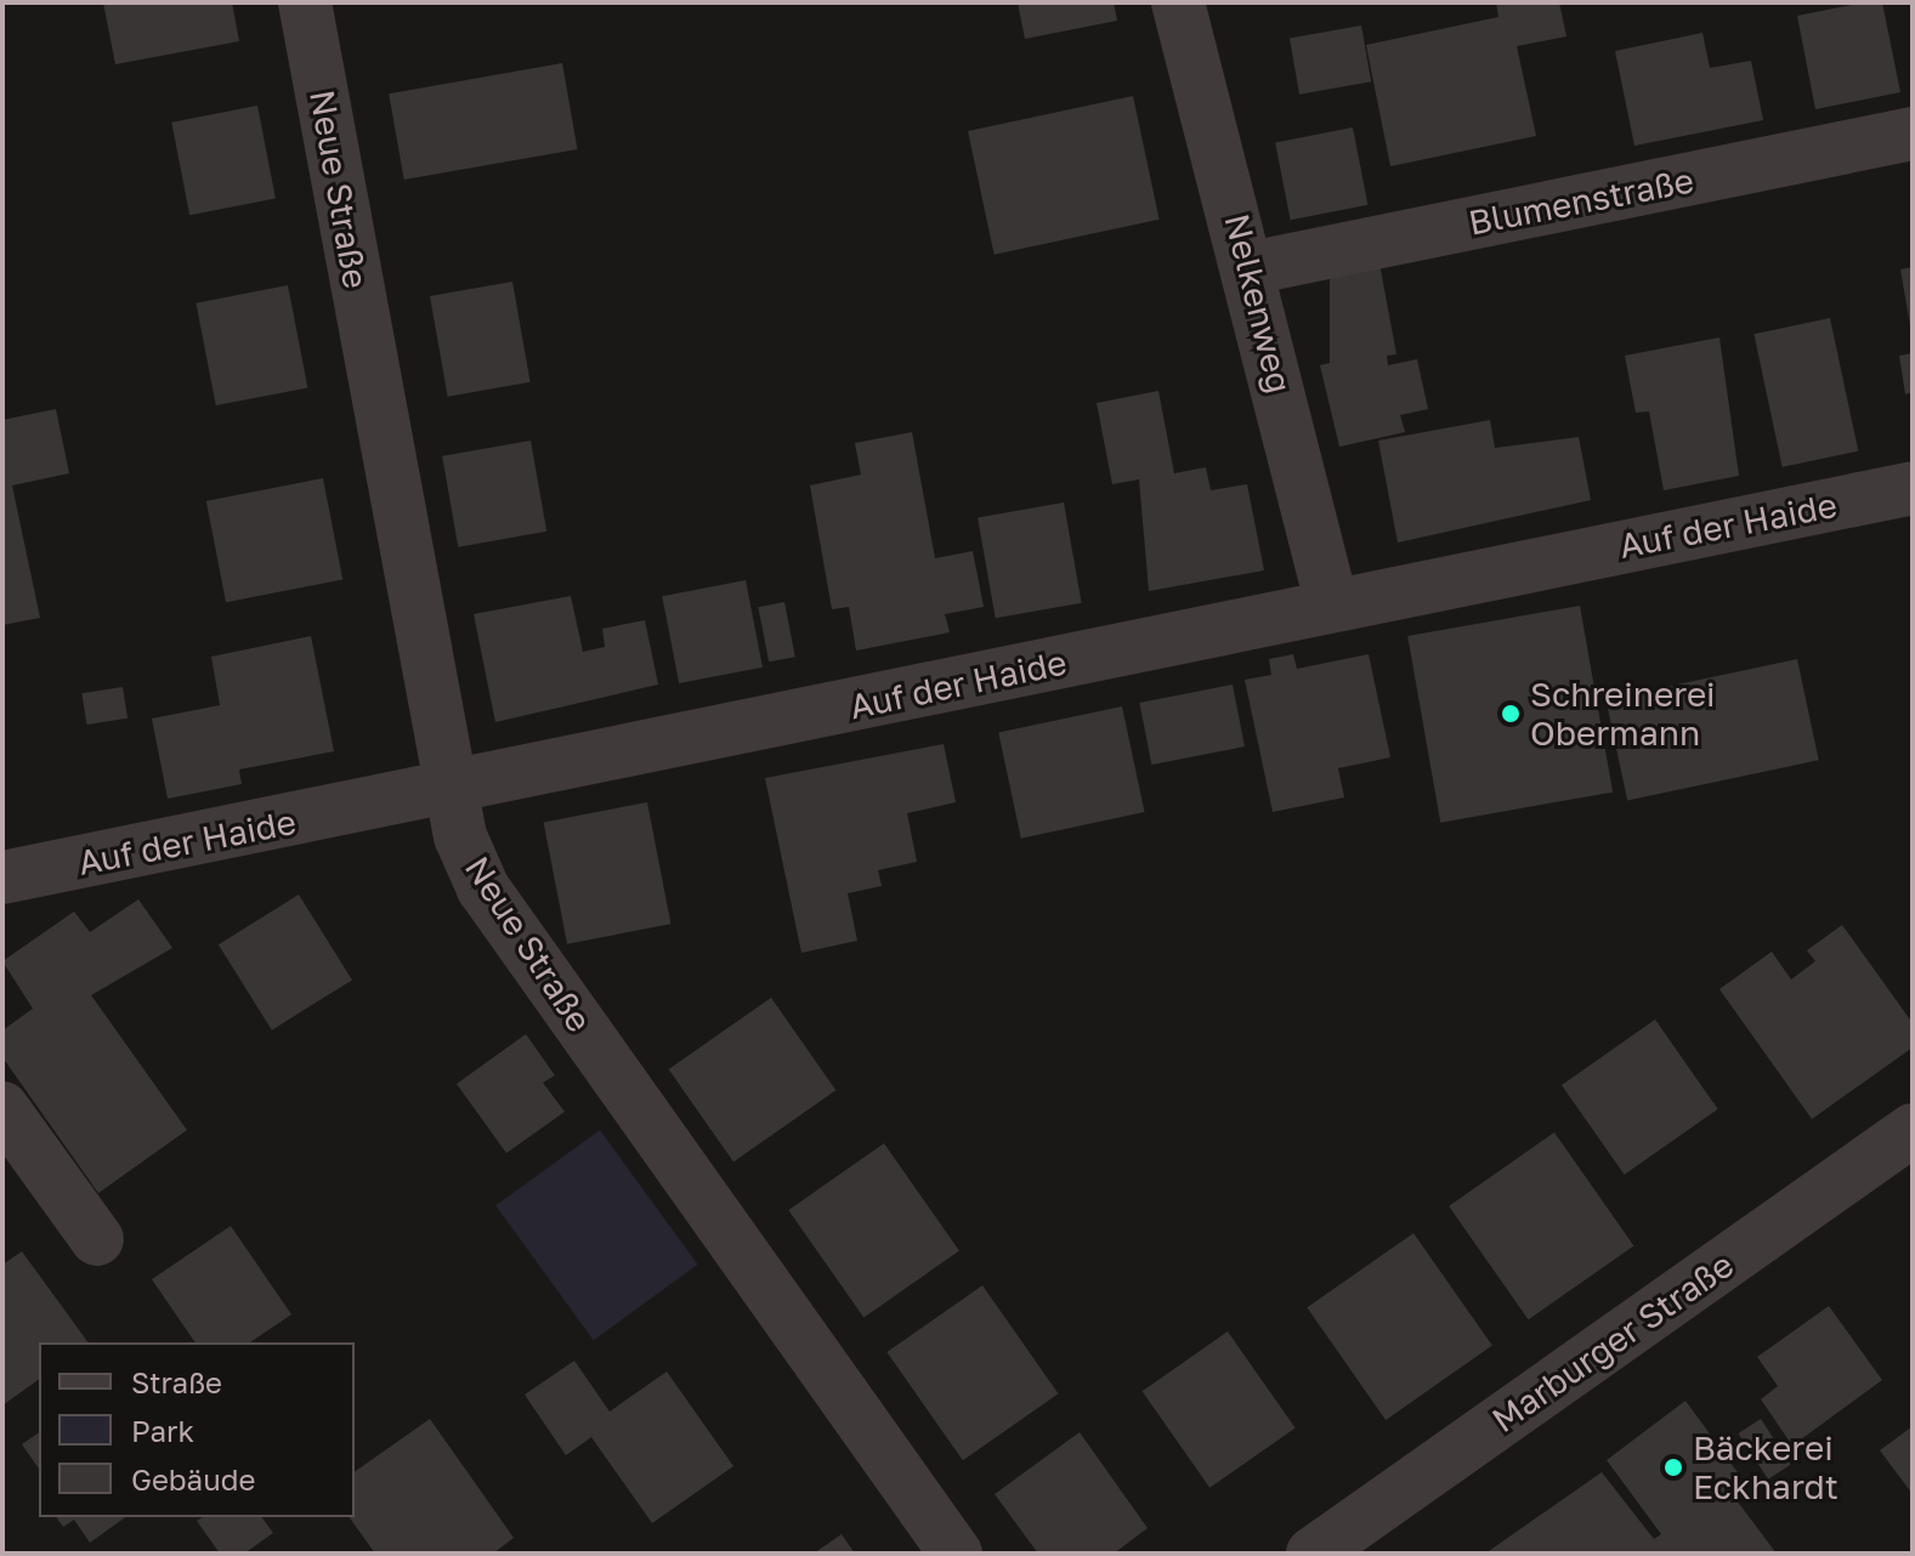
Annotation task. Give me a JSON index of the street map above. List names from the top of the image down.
{
  "streets": {
    "street": [
      "Neue Straße",
      "Blumenstraße",
      "Nelkenweg",
      "Auf der Haide",
      "Marburger Straße"
    ]
  },
  "crossings": [
    ["Neue Straße", "Auf der Haide"],
    ["Blumenstraße", "Nelkenweg"],
    ["Nelkenweg", "Auf der Haide"]
  ],
  "places": ["Schreinerei Obermann", "Bäckerei Eckhardt"],
  "legend": ["Straße", "Park", "Gebäude"]
}
